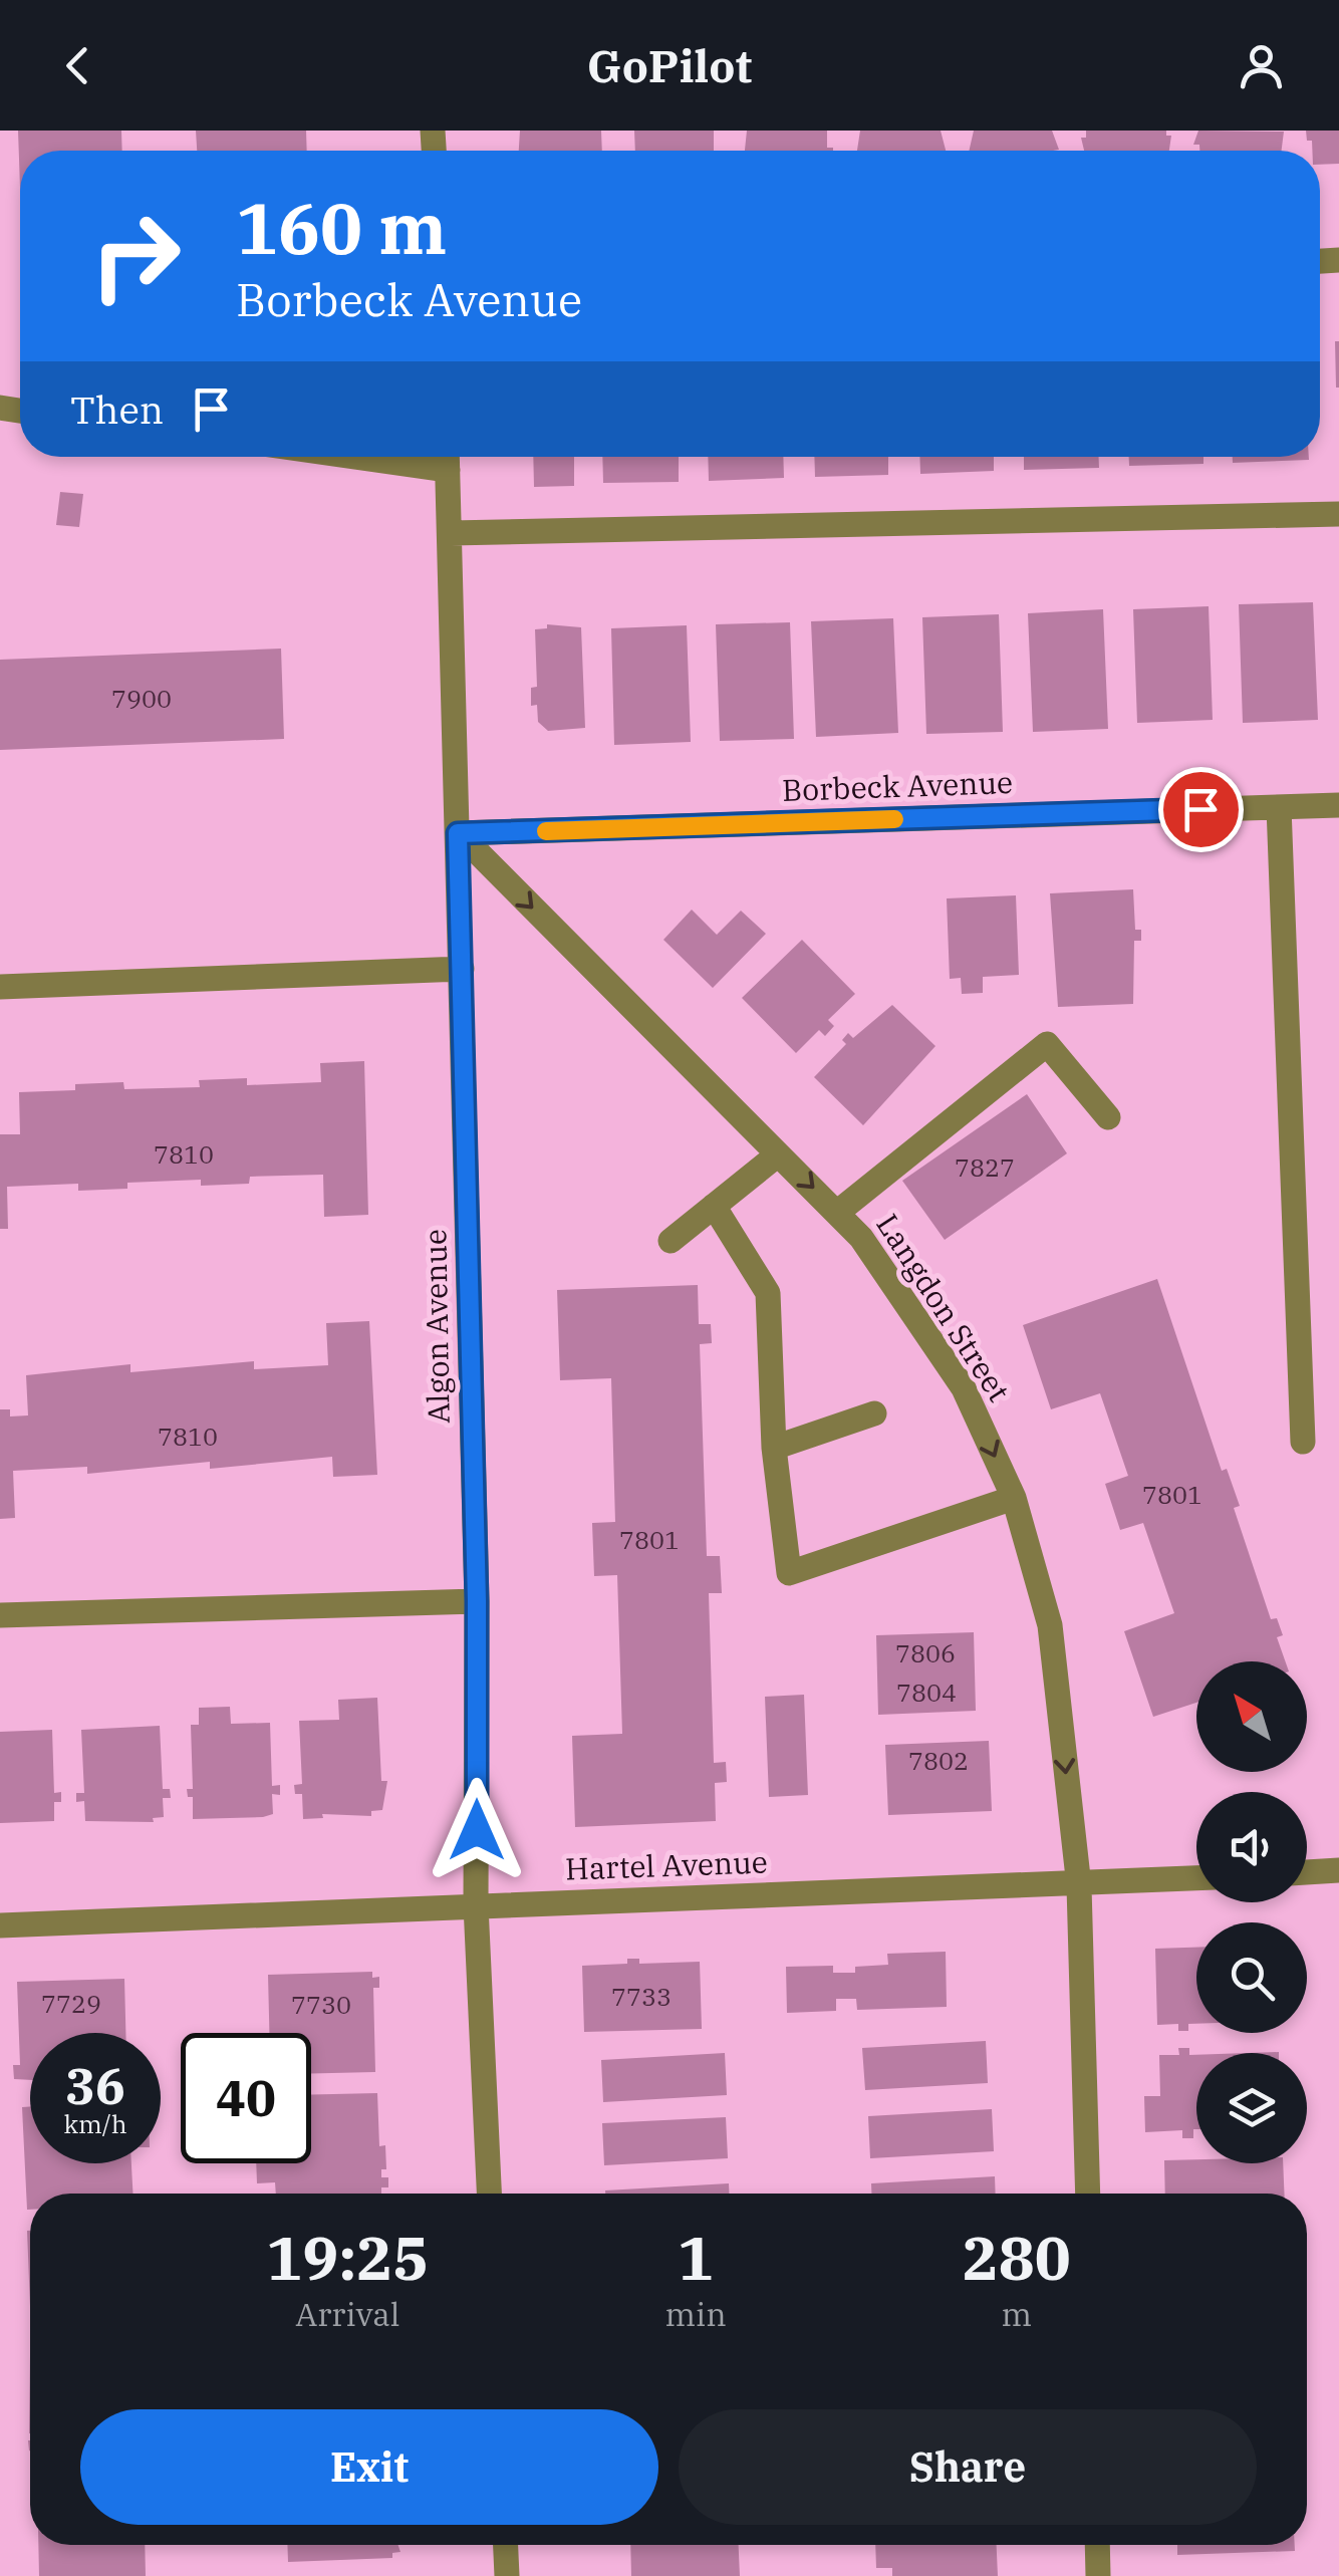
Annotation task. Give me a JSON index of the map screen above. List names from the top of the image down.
{
  "streets": {
    "street": [
      "Borbeck Avenue",
      "Langdon Street",
      "Algon Avenue",
      "Hartel Avenue"
    ]
  },
  "crossings": [
    ["Borbeck Avenue", "Langdon Street"],
    ["Borbeck Avenue", "Algon Avenue"],
    ["Langdon Street", "Algon Avenue"],
    ["Langdon Street", "Hartel Avenue"],
    ["Algon Avenue", "Hartel Avenue"]
  ],
  "one_way": ["Langdon Street"],
  "house_numbers": [
    "7900",
    "7810",
    "7827",
    "7810",
    "7801",
    "7801",
    "7806",
    "7804",
    "7802",
    "7733",
    "7729",
    "7730"
  ],
  "north": "top left",
  "page": {
    "header": "GoPilot",
    "turn": ["160 m", "Borbeck Avenue"],
    "then": "Then",
    "speed": "36 km/h",
    "limit": "40",
    "eta": [
      "19:25",
      "Arrival",
      "1",
      "min",
      "280",
      "m"
    ],
    "buttons": ["Exit", "Share"]
  }
}
